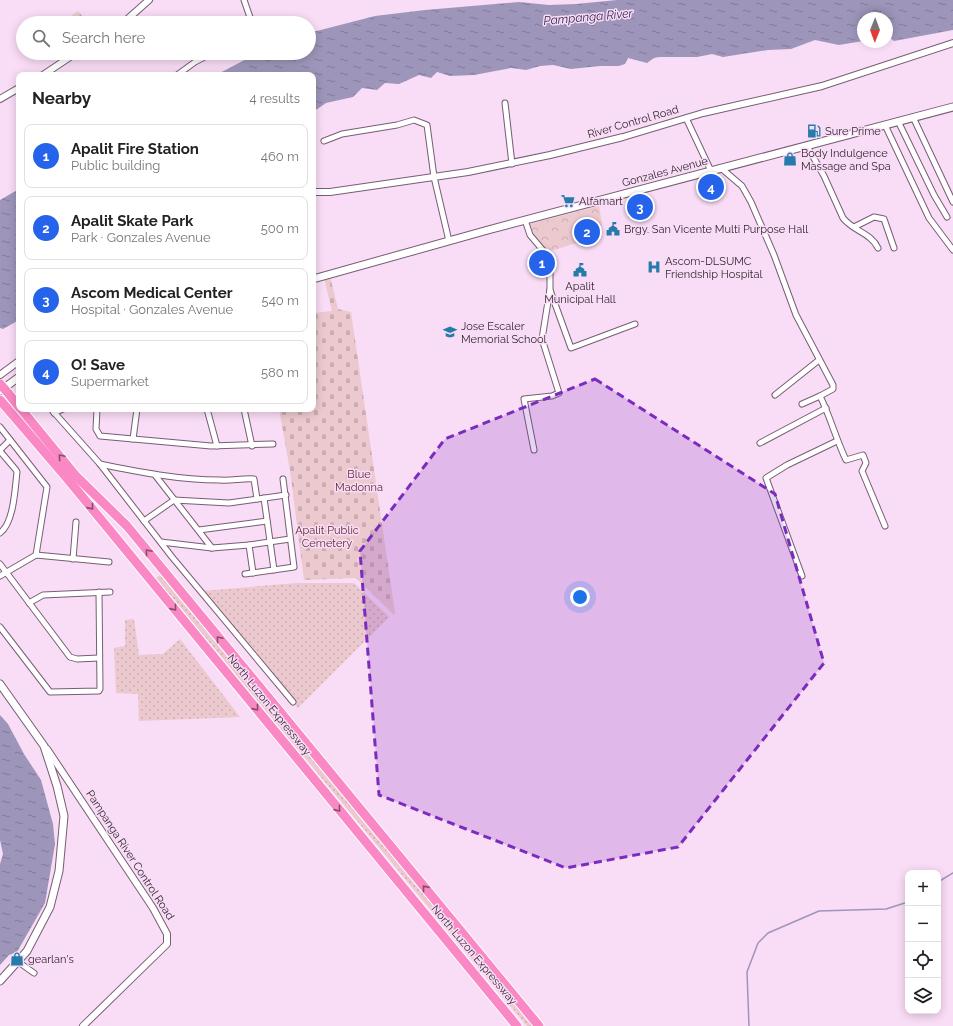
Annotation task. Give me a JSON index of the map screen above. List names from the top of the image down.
{
  "streets": {
    "highway": ["North Luzon Expressway"],
    "main road": ["Gonzales Avenue", "Pampanga River Control Road"],
    "street": ["River Control Road"]
  },
  "water": ["Pampanga River"],
  "parks": ["Blue Madonna", "Apalit Public Cemetery"],
  "places": {
    "fuel station": ["Sure Prime"],
    "shop": ["Body Indulgence Massage and Spa", "gearlan's"],
    "supermarket": ["Alfamart"],
    "public building": ["Brgy. San Vicente Multi Purpose Hall", "Apalit Municipal Hall"],
    "hospital": ["Ascom-DLSUMC Friendship Hospital"],
    "school or university": ["Jose Escaler Memorial School"]
  },
  "north": "bottom",
  "page": {
    "search": "Search here",
    "heading": ["Nearby", "4 results"],
    "list": [
      {
        "mark": "1",
        "name": "Apalit Fire Station",
        "note": "Public building",
        "value": "460 m"
      },
      {
        "mark": "2",
        "name": "Apalit Skate Park",
        "note": "Park · Gonzales Avenue",
        "value": "500 m"
      },
      {
        "mark": "3",
        "name": "Ascom Medical Center",
        "note": "Hospital · Gonzales Avenue",
        "value": "540 m"
      },
      {
        "mark": "4",
        "name": "O! Save",
        "note": "Supermarket",
        "value": "580 m"
      }
    ],
    "pins": [
      "4",
      "3",
      "2",
      "1"
    ],
    "map_buttons": ["+", "−"]
  }
}
